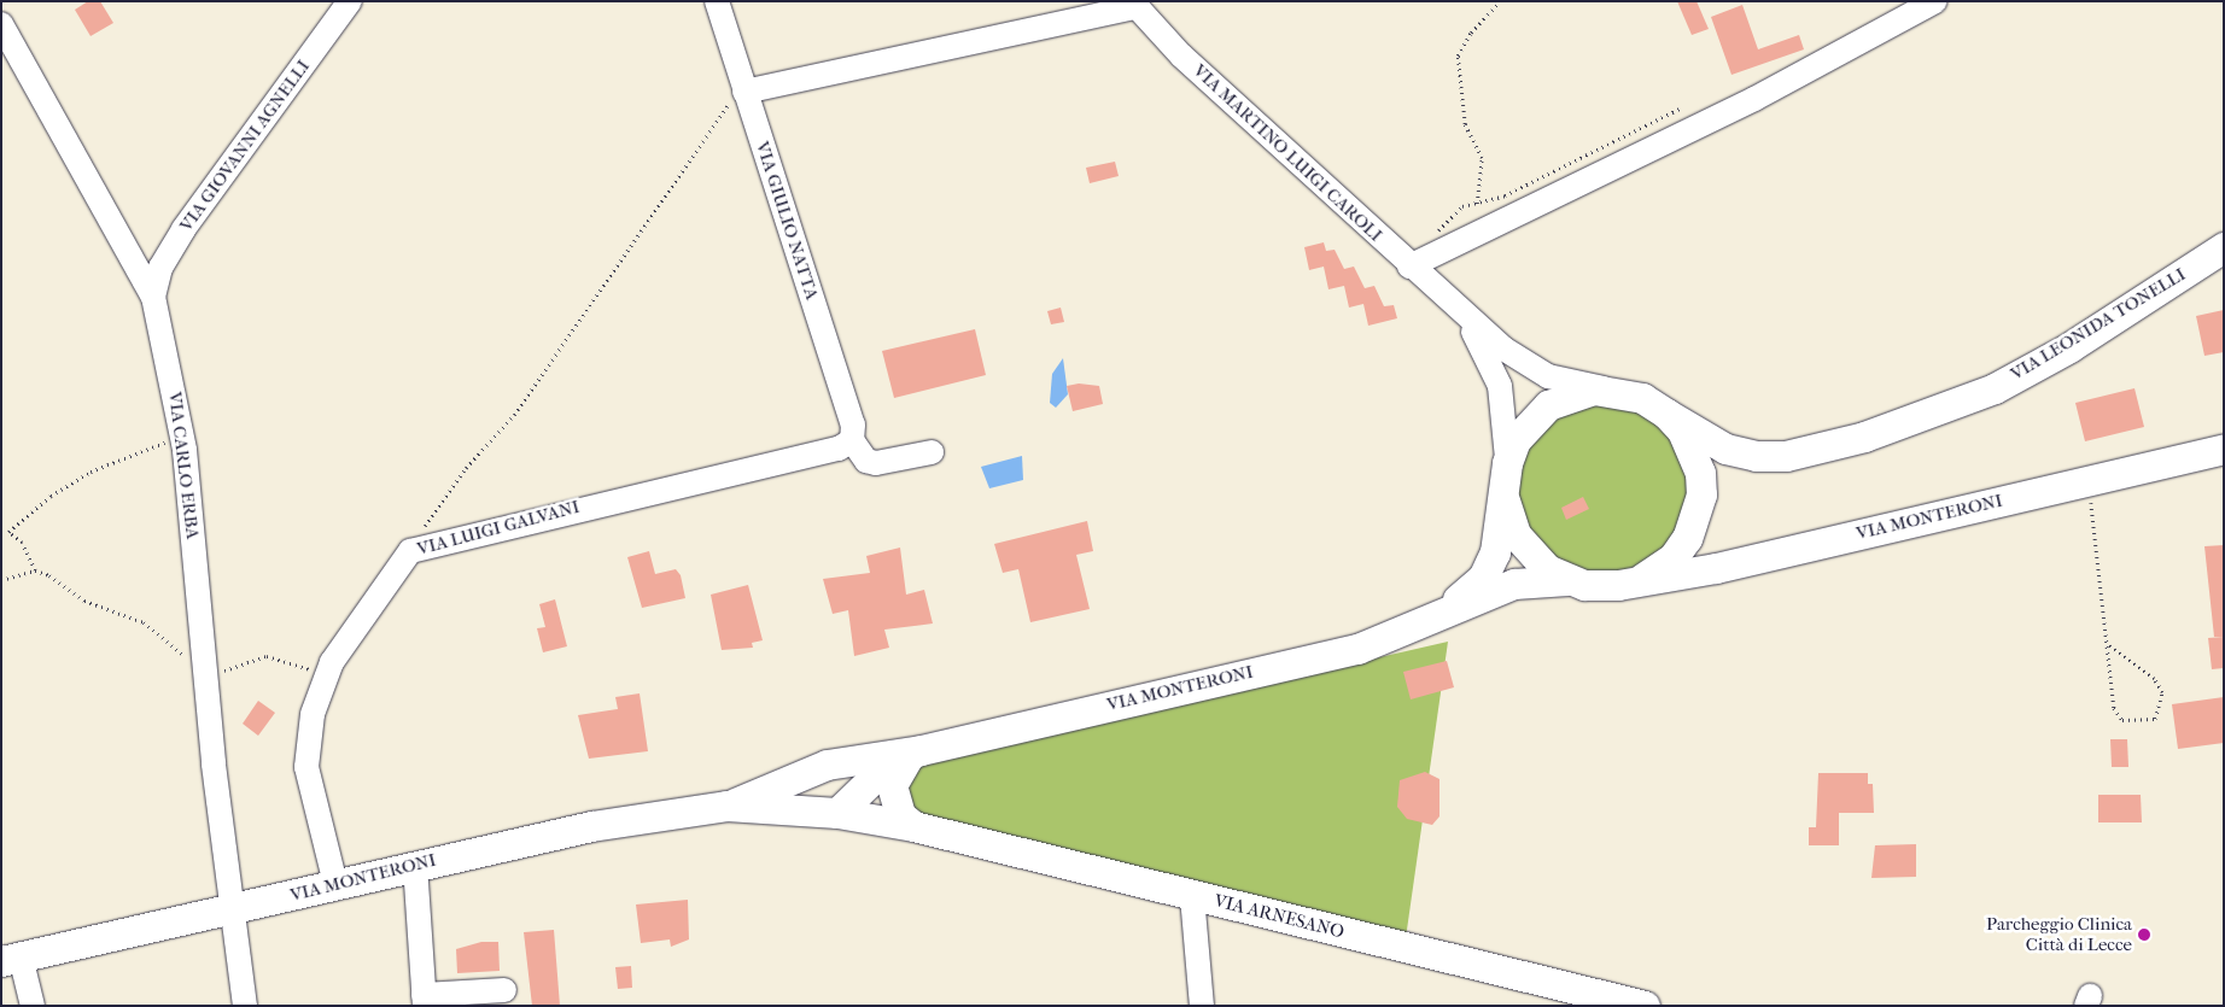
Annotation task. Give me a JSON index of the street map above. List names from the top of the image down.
{
  "streets": {
    "main road": ["VIA LEONIDA TONELLI", "VIA MONTERONI", "VIA ARNESANO"],
    "street": [
      "VIA GIOVANNI AGNELLI",
      "VIA MARTINO LUIGI CAROLI",
      "VIA GIULIO NATTA",
      "VIA CARLO ERBA",
      "VIA LUIGI GALVANI"
    ]
  },
  "crossings": [
    ["VIA GIOVANNI AGNELLI", "VIA CARLO ERBA"],
    ["VIA MARTINO LUIGI CAROLI", "VIA LEONIDA TONELLI"],
    ["VIA MARTINO LUIGI CAROLI", "VIA MONTERONI"],
    ["VIA GIULIO NATTA", "VIA LUIGI GALVANI"],
    ["VIA LEONIDA TONELLI", "VIA MONTERONI"],
    ["VIA CARLO ERBA", "VIA MONTERONI"],
    ["VIA MONTERONI", "VIA LUIGI GALVANI"],
    ["VIA MONTERONI", "VIA ARNESANO"]
  ],
  "places": ["Parcheggio Clinica Città di Lecce"]
}
